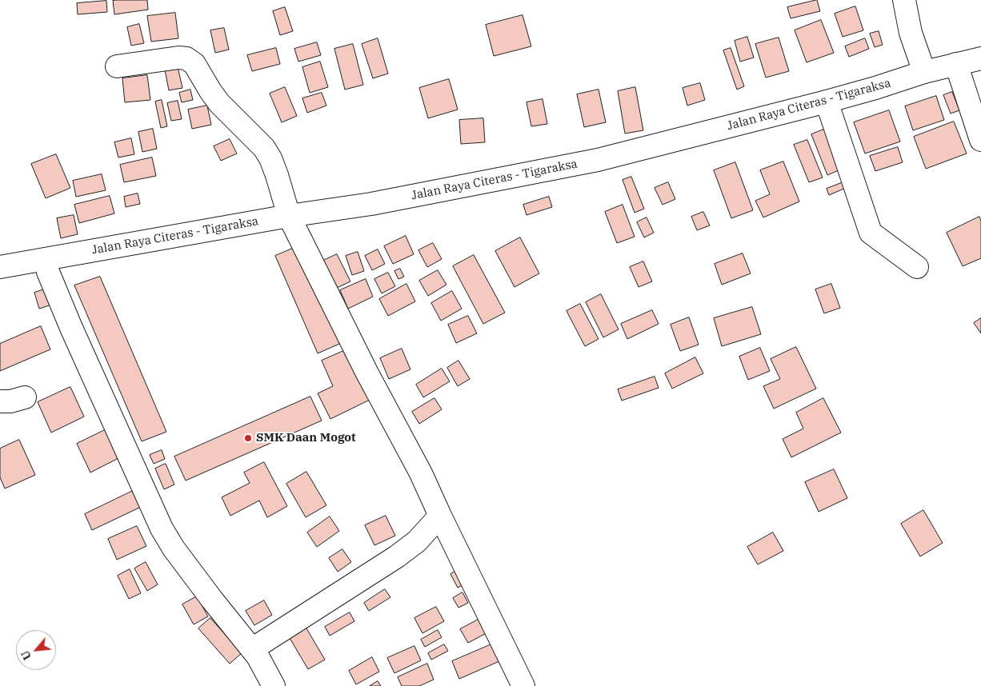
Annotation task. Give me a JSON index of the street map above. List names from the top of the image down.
{
  "streets": {
    "street": ["Jalan Raya Citeras - Tigaraksa"]
  },
  "places": ["SMK Daan Mogot"],
  "north": "bottom left"
}
